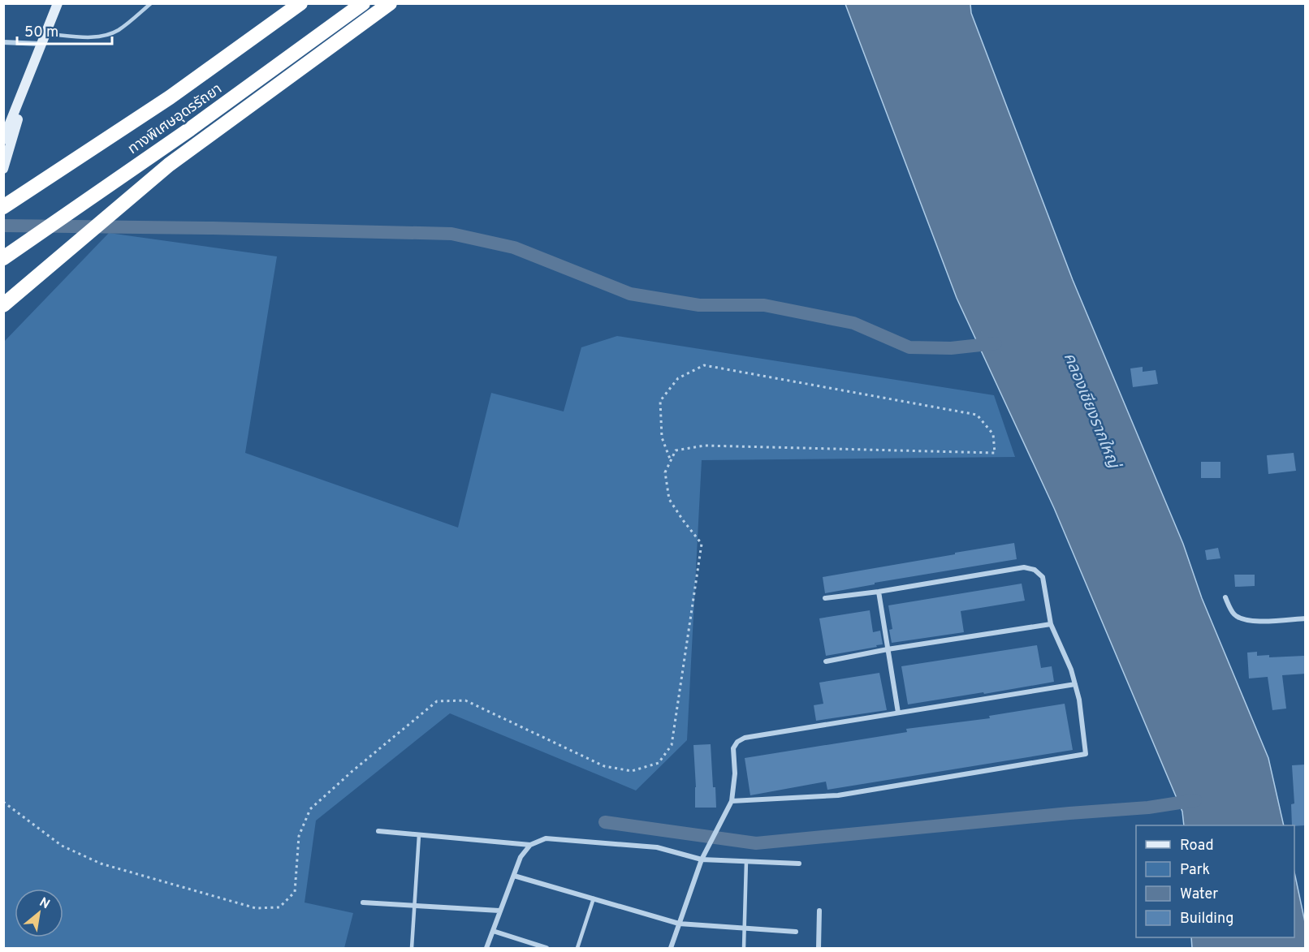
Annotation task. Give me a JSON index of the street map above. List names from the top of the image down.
{
  "streets": {
    "highway": ["ทางพิเศษอุดรรัถยา"]
  },
  "water": ["คลองเชียงรากใหญ่"],
  "legend": [
    "Road",
    "Park",
    "Water",
    "Building"
  ],
  "scale_bar": "50 m",
  "north": "top right"
}
